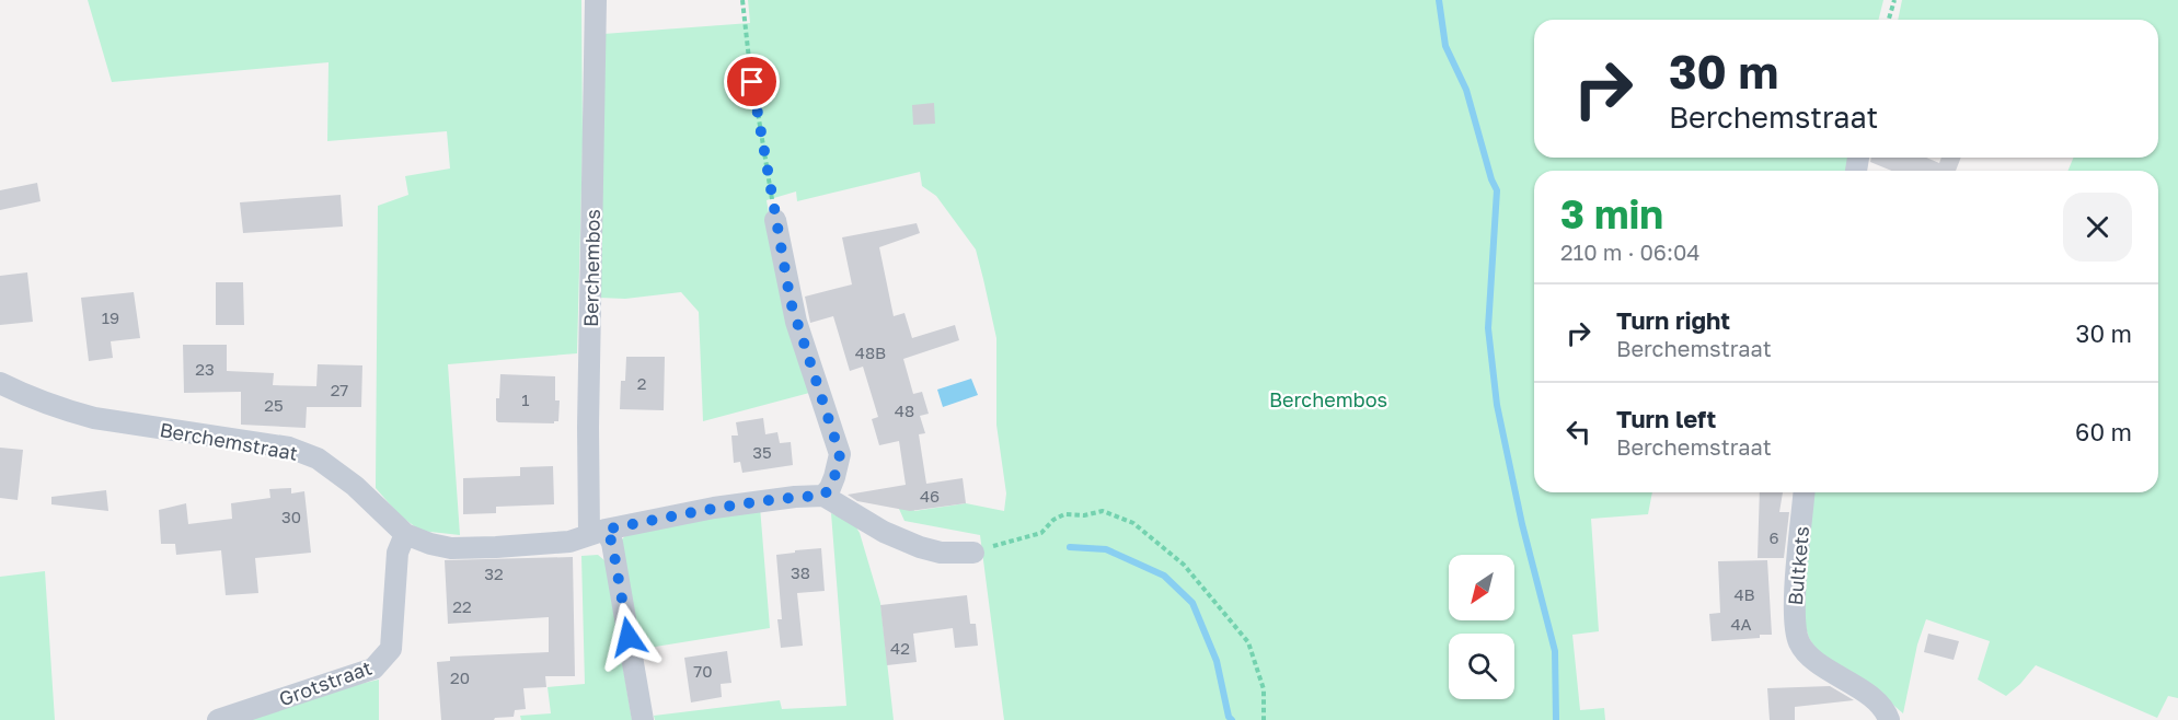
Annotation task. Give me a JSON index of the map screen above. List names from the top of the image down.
{
  "streets": {
    "street": [
      "Berchembos",
      "Berchemstraat",
      "Bultkets",
      "Grotstraat"
    ]
  },
  "crossings": [
    ["Berchembos", "Berchemstraat"],
    ["Berchemstraat", "Grotstraat"]
  ],
  "parks": ["Berchembos"],
  "house_numbers": [
    "19",
    "48B",
    "23",
    "2",
    "27",
    "1",
    "25",
    "48",
    "35",
    "46",
    "30",
    "6",
    "38",
    "32",
    "4B",
    "22",
    "4A",
    "42",
    "70",
    "20"
  ],
  "north": "bottom left",
  "page": {
    "turn": ["30 m", "Berchemstraat"],
    "heading": ["3 min", "210 m · 06:04"],
    "list": [
      {
        "name": "Turn right",
        "note": "Berchemstraat",
        "value": "30 m"
      },
      {
        "name": "Turn left",
        "note": "Berchemstraat",
        "value": "60 m"
      }
    ]
  }
}
